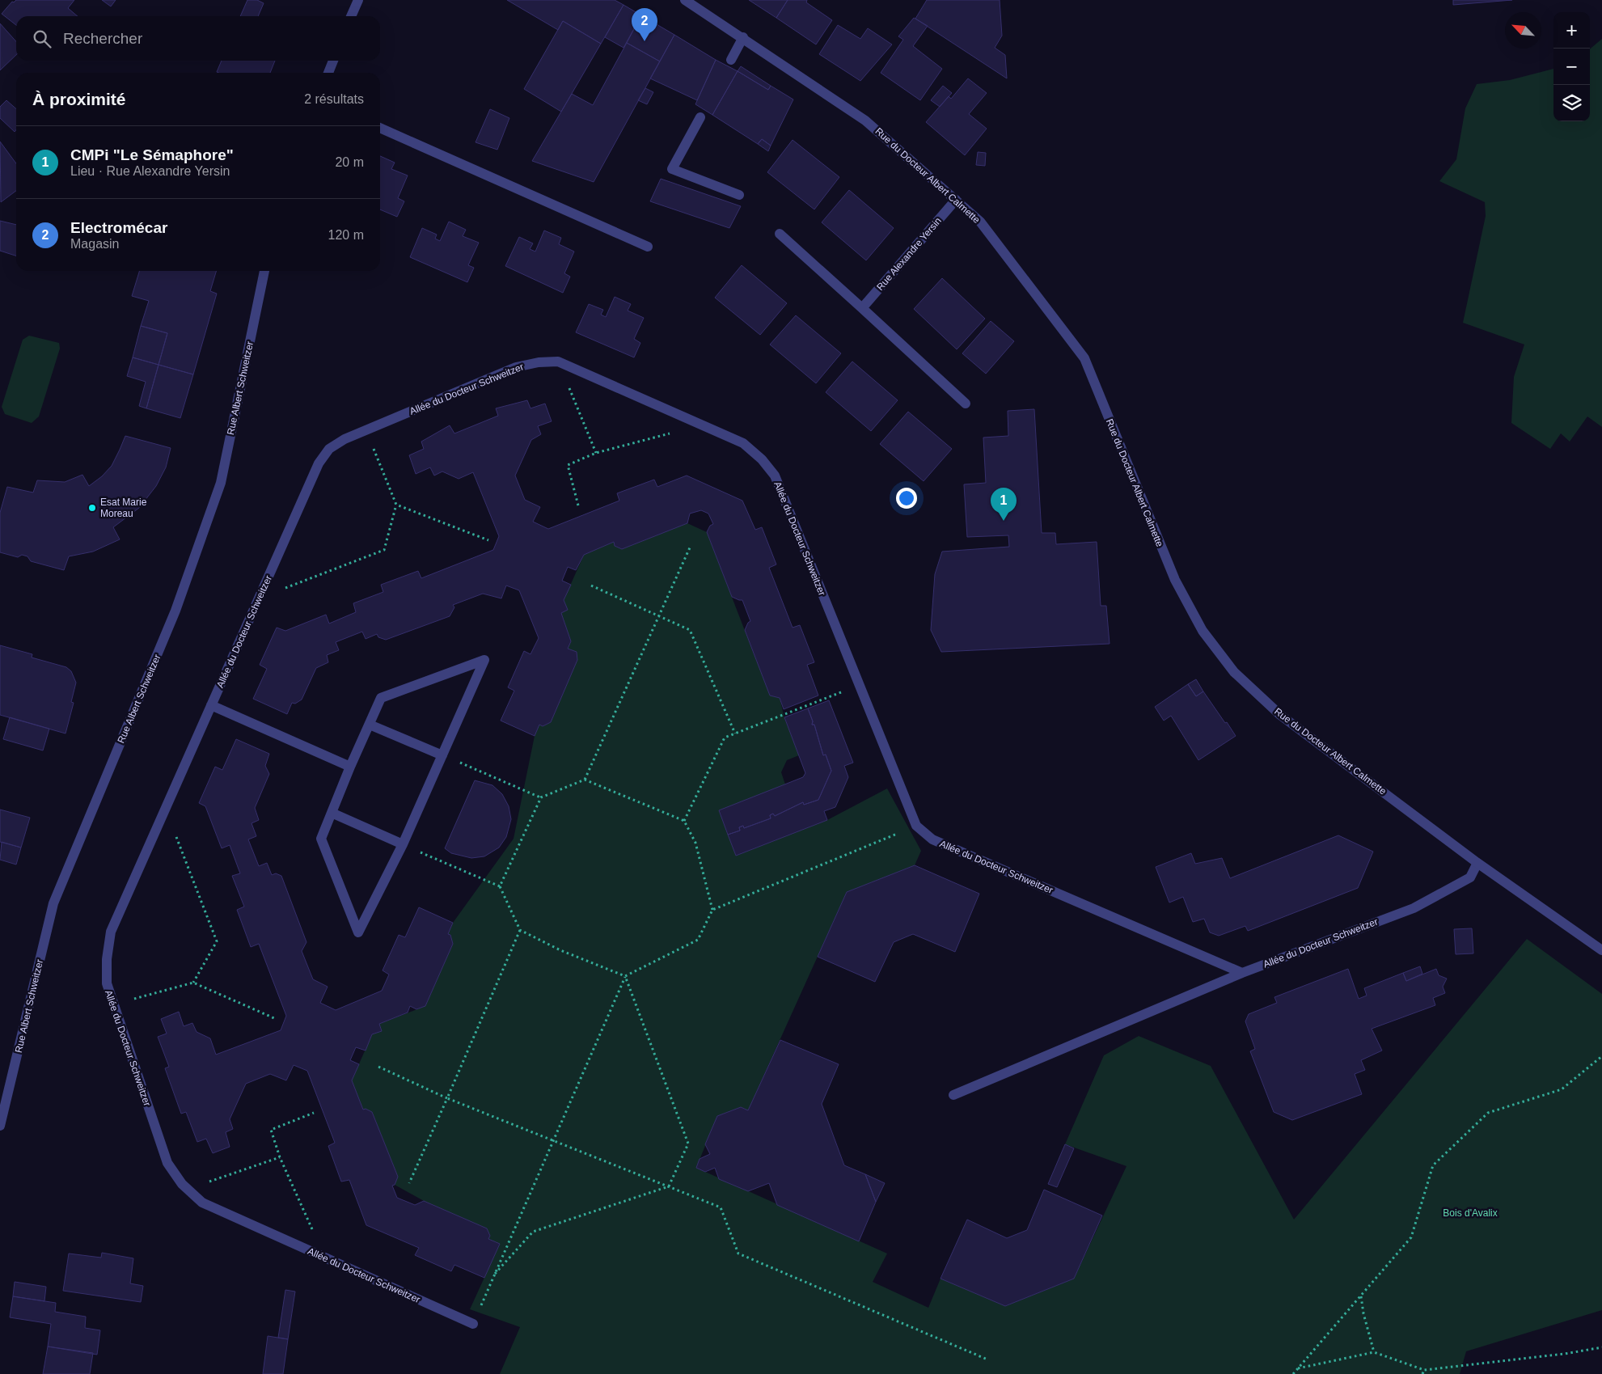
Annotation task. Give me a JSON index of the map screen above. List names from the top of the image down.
{
  "streets": {
    "street": [
      "Rue du Docteur Albert Calmette",
      "Rue Alexandre Yersin",
      "Rue Albert Schweitzer",
      "Allée du Docteur Schweitzer"
    ]
  },
  "crossings": [
    ["Rue du Docteur Albert Calmette", "Rue Alexandre Yersin"],
    ["Rue du Docteur Albert Calmette", "Allée du Docteur Schweitzer"]
  ],
  "parks": ["Bois d'Avalix"],
  "places": ["Esat Marie Moreau"],
  "north": "top left",
  "page": {
    "pins": ["2", "1"],
    "map_buttons": ["+", "−"],
    "search": "Rechercher",
    "heading": ["À proximité", "2 résultats"],
    "list": [
      {
        "mark": "1",
        "name": "CMPi \"Le Sémaphore\"",
        "note": "Lieu · Rue Alexandre Yersin",
        "value": "20 m"
      },
      {
        "mark": "2",
        "name": "Electromécar",
        "note": "Magasin",
        "value": "120 m"
      }
    ]
  }
}
